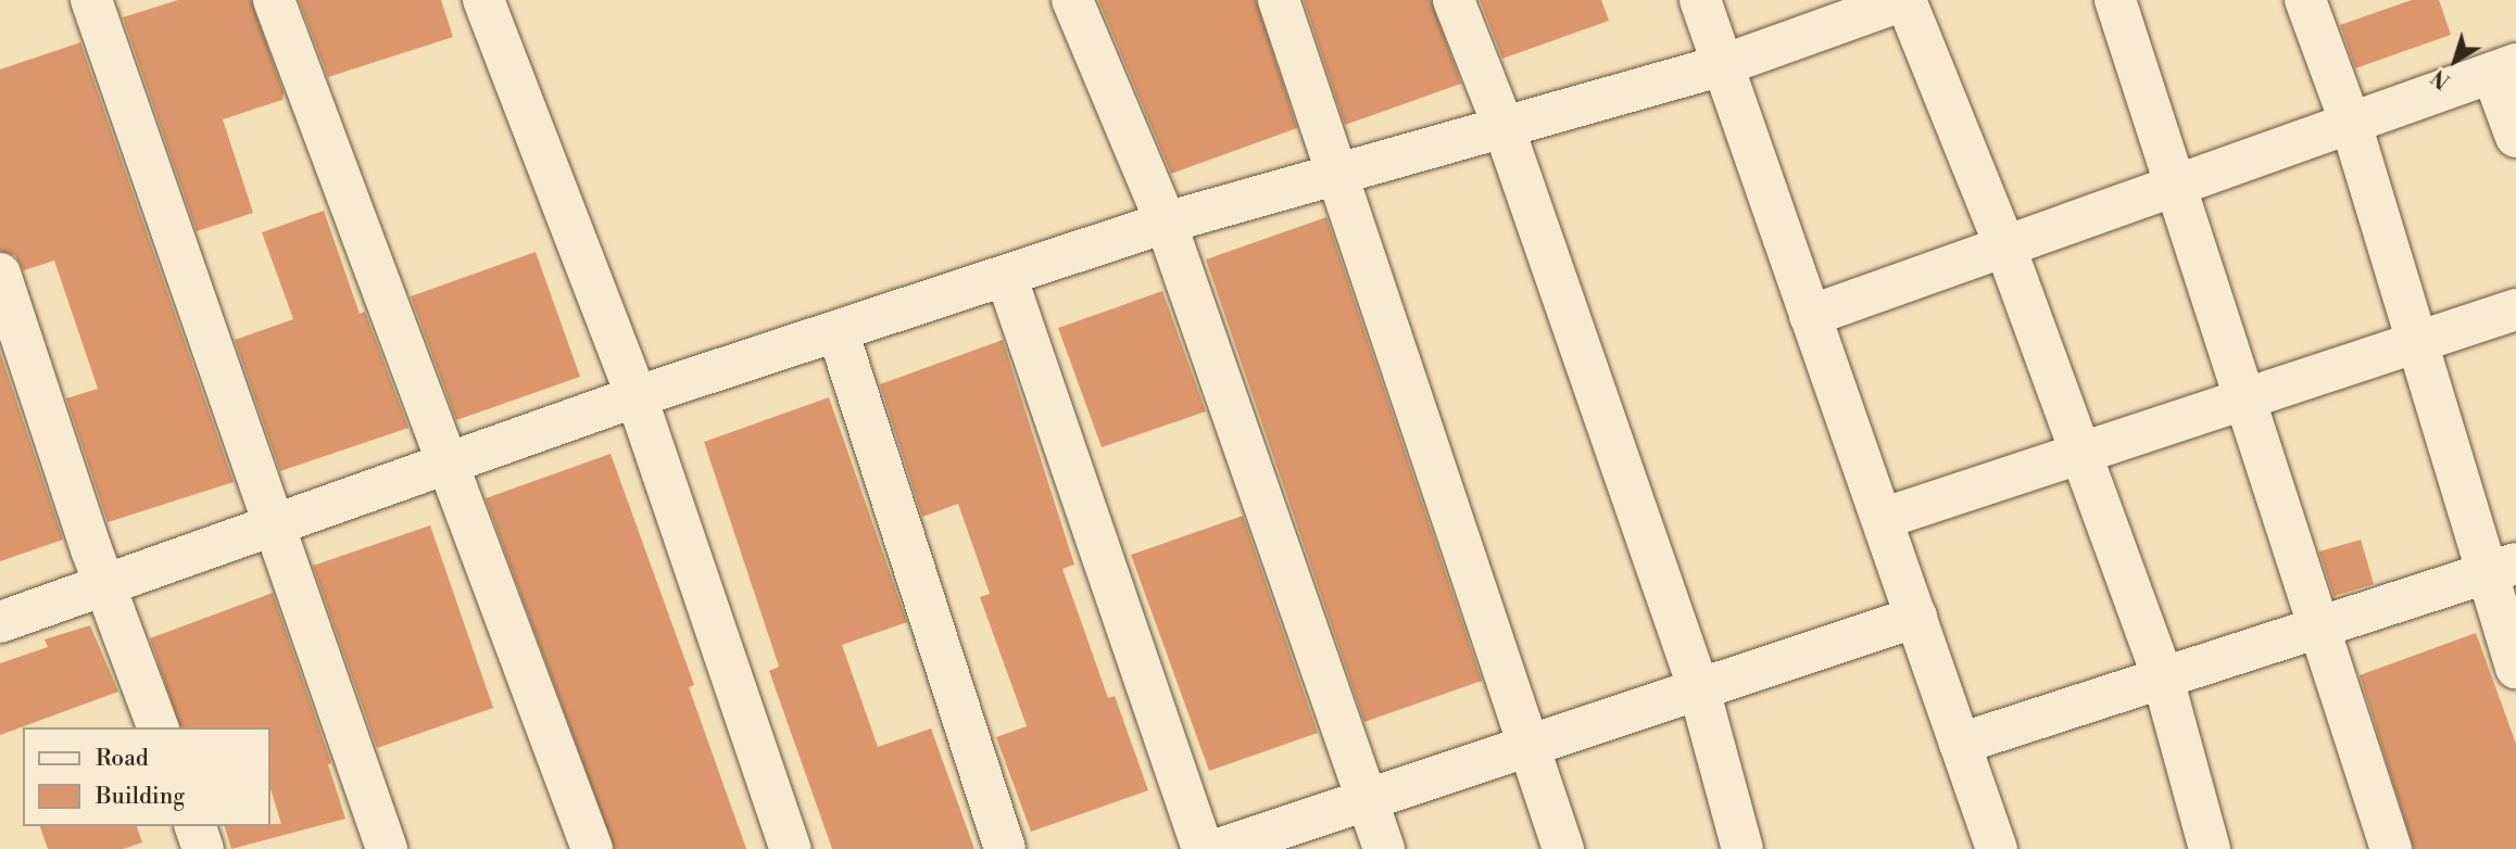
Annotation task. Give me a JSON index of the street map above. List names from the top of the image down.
{
  "legend": ["Road", "Building"],
  "north": "bottom left"
}
